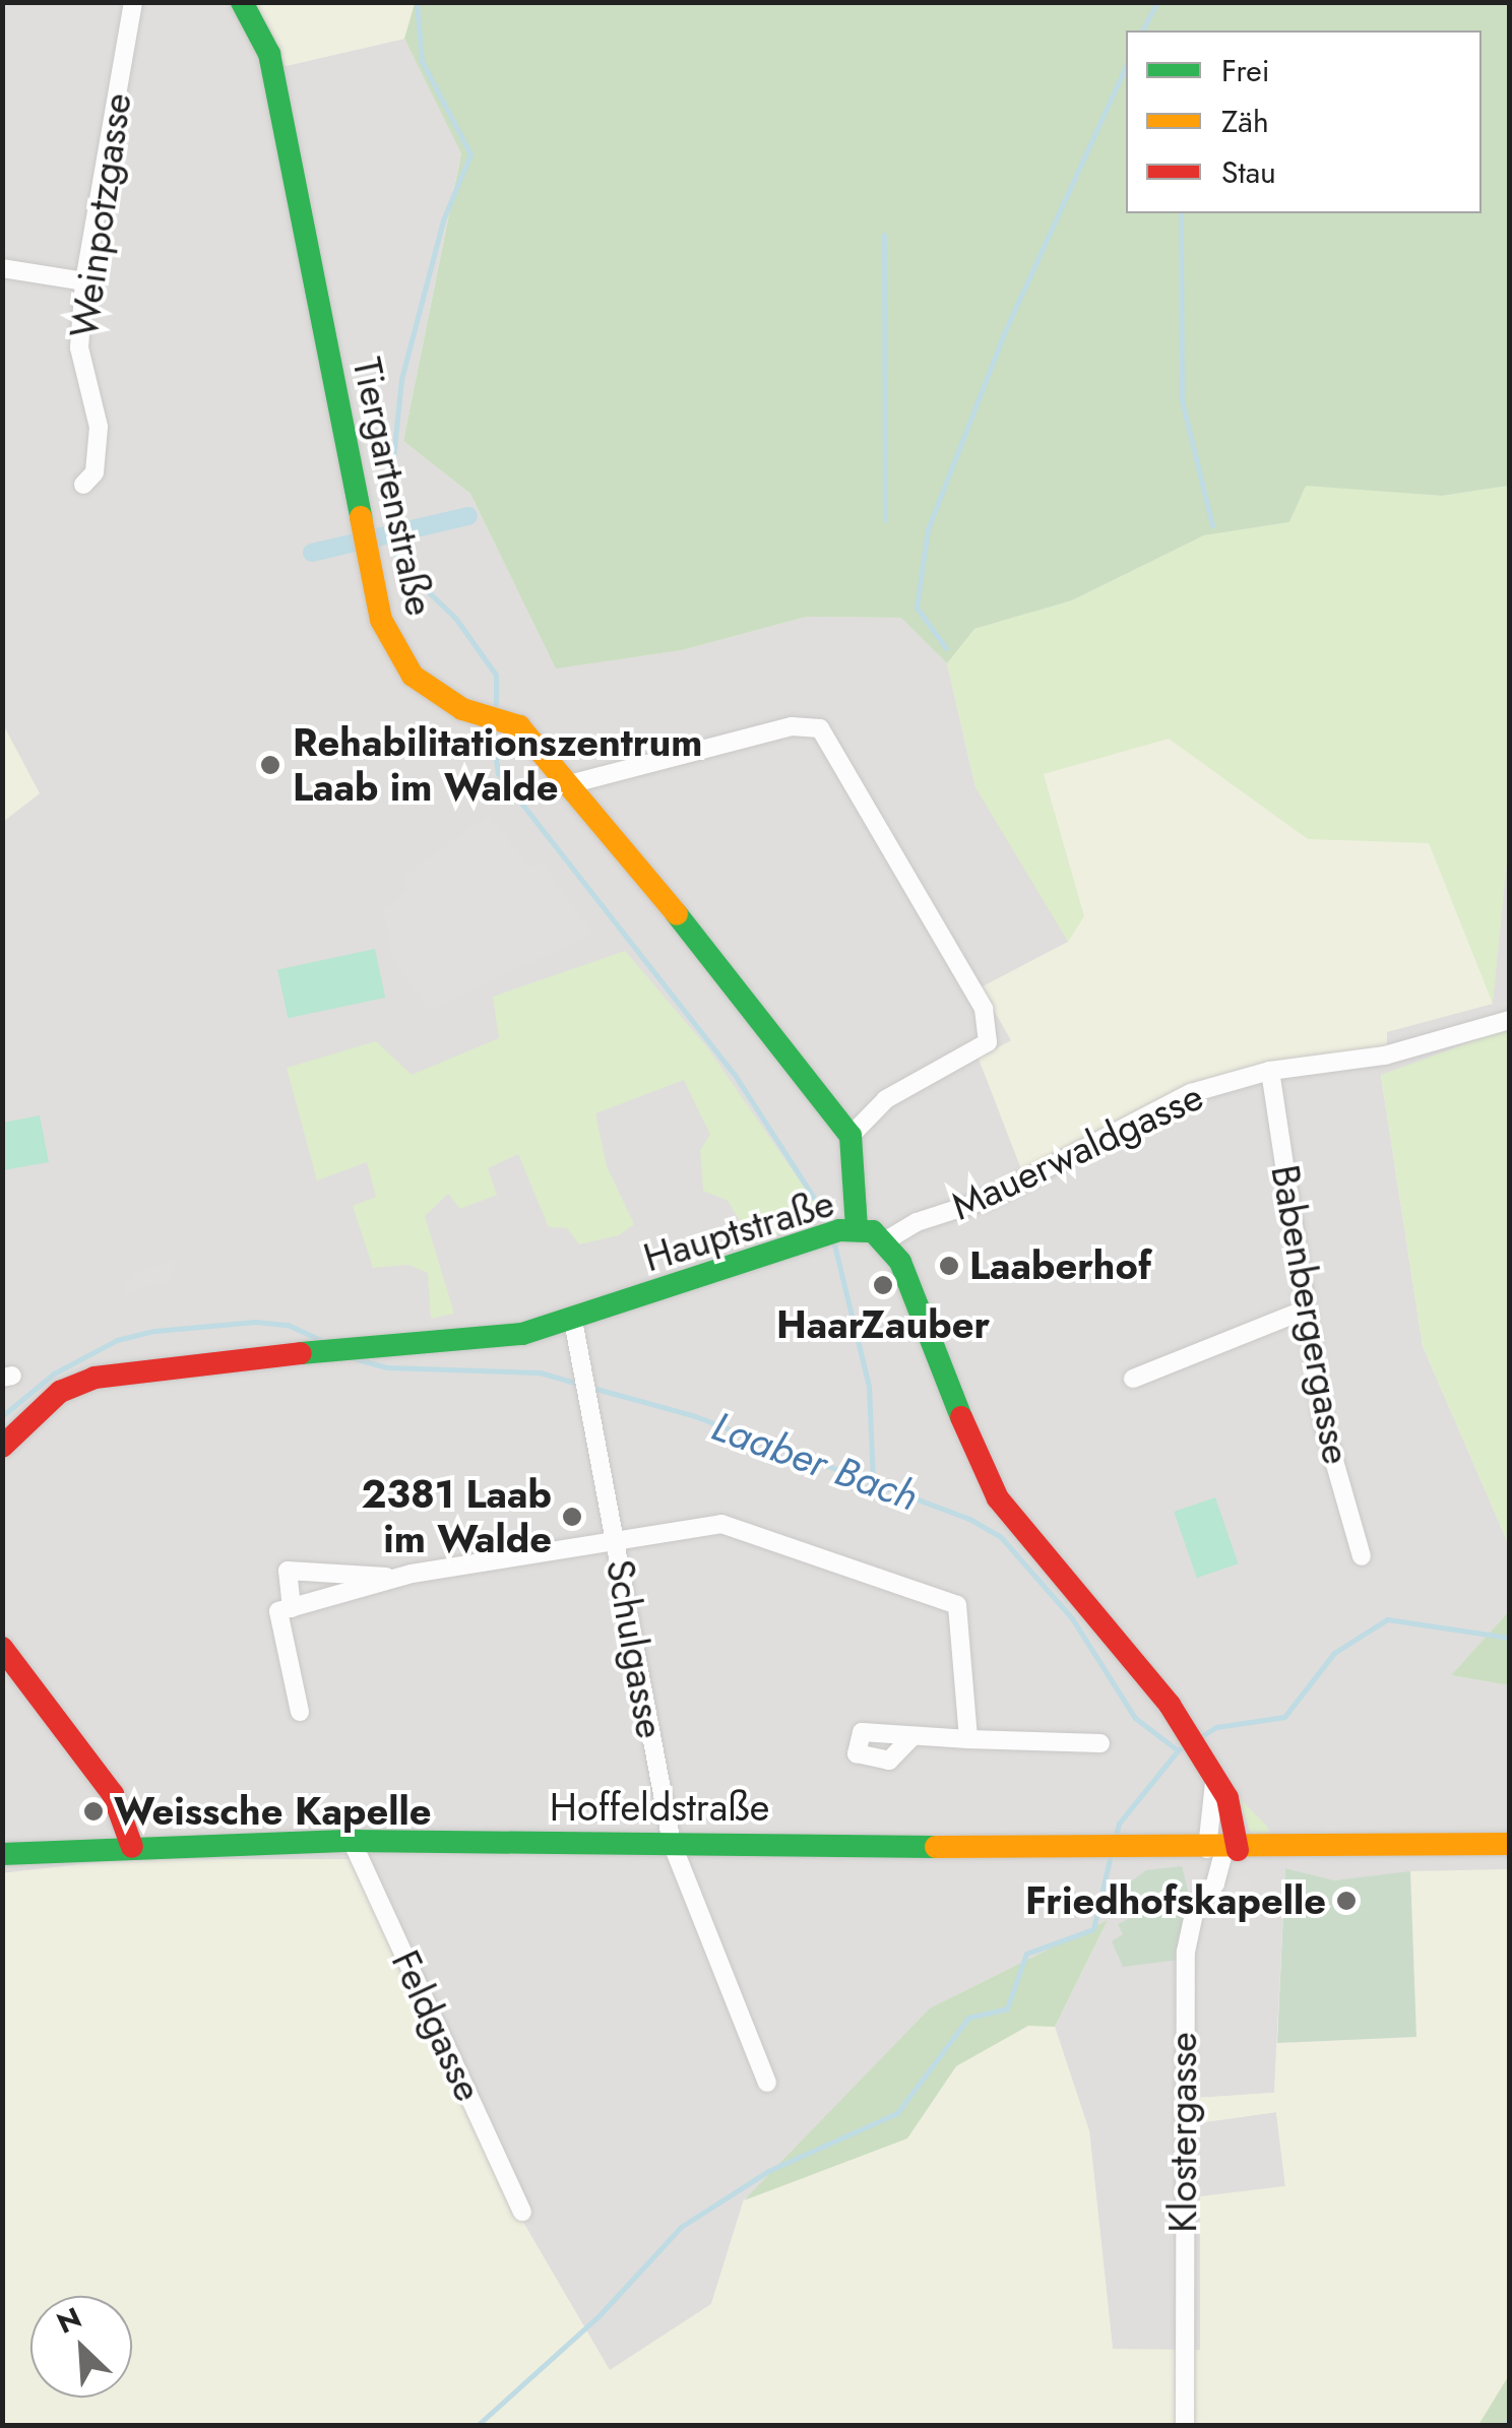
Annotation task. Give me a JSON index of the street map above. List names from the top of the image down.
{
  "streets": {
    "street": [
      "Weinpotzgasse",
      "Tiergartenstraße",
      "Mauerwaldgasse",
      "Hauptstraße",
      "Babenbergergasse",
      "Schulgasse",
      "Hoffeldstraße",
      "Feldgasse",
      "Klostergasse"
    ]
  },
  "crossings": [
    ["Mauerwaldgasse", "Hauptstraße"],
    ["Mauerwaldgasse", "Babenbergergasse"],
    ["Hauptstraße", "Schulgasse"],
    ["Hauptstraße", "Hoffeldstraße"],
    ["Hauptstraße", "Klostergasse"],
    ["Schulgasse", "Hoffeldstraße"],
    ["Hoffeldstraße", "Feldgasse"],
    ["Hoffeldstraße", "Klostergasse"]
  ],
  "water": ["Laaber Bach"],
  "places": [
    "Rehabilitationszentrum Laab im Walde",
    "Laaberhof",
    "HaarZauber",
    "2381 Laab im Walde",
    "Weissche Kapelle",
    "Friedhofskapelle"
  ],
  "legend": ["Frei", "Zäh", "Stau"],
  "north": "top left"
}
